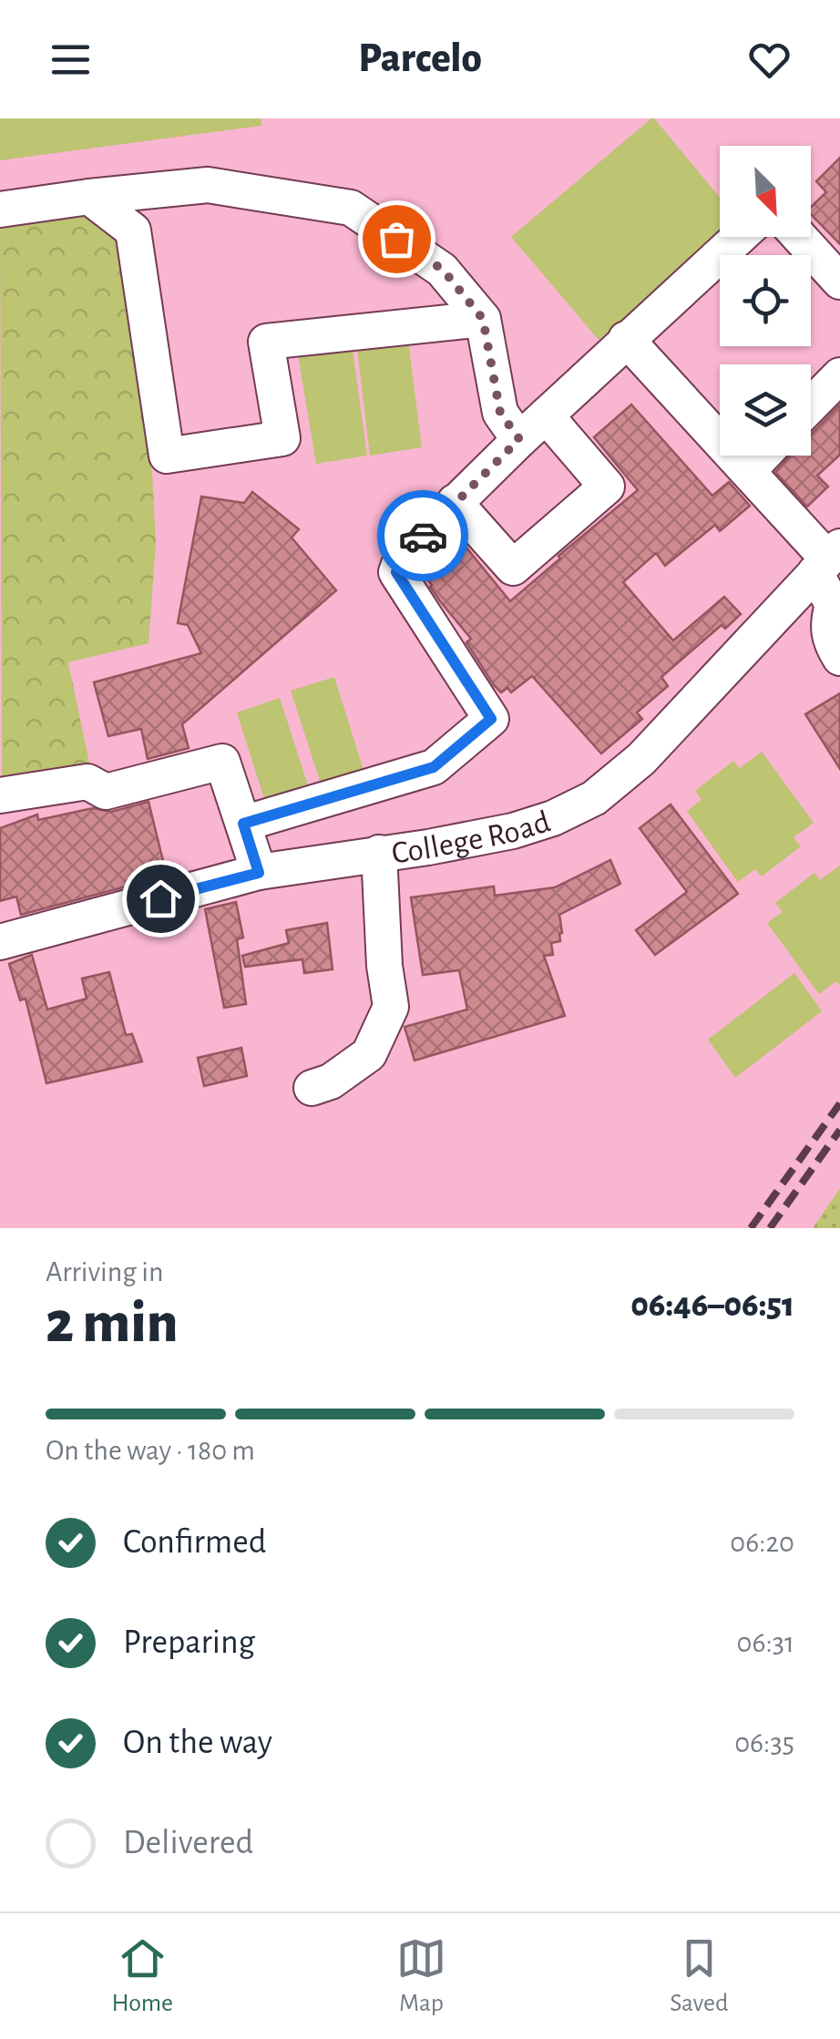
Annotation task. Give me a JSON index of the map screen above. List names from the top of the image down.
{
  "streets": {
    "street": ["College Road"]
  },
  "north": "bottom right",
  "page": {
    "header": "Parcelo",
    "heading": ["2 min", "Arriving in", "06:46–06:51"],
    "bar": "On the way · 180 m",
    "list": [
      ["Confirmed", "06:20"],
      ["Preparing", "06:31"],
      ["On the way", "06:35"],
      "Delivered"
    ],
    "tabs": ["Home", "Map", "Saved"]
  }
}
